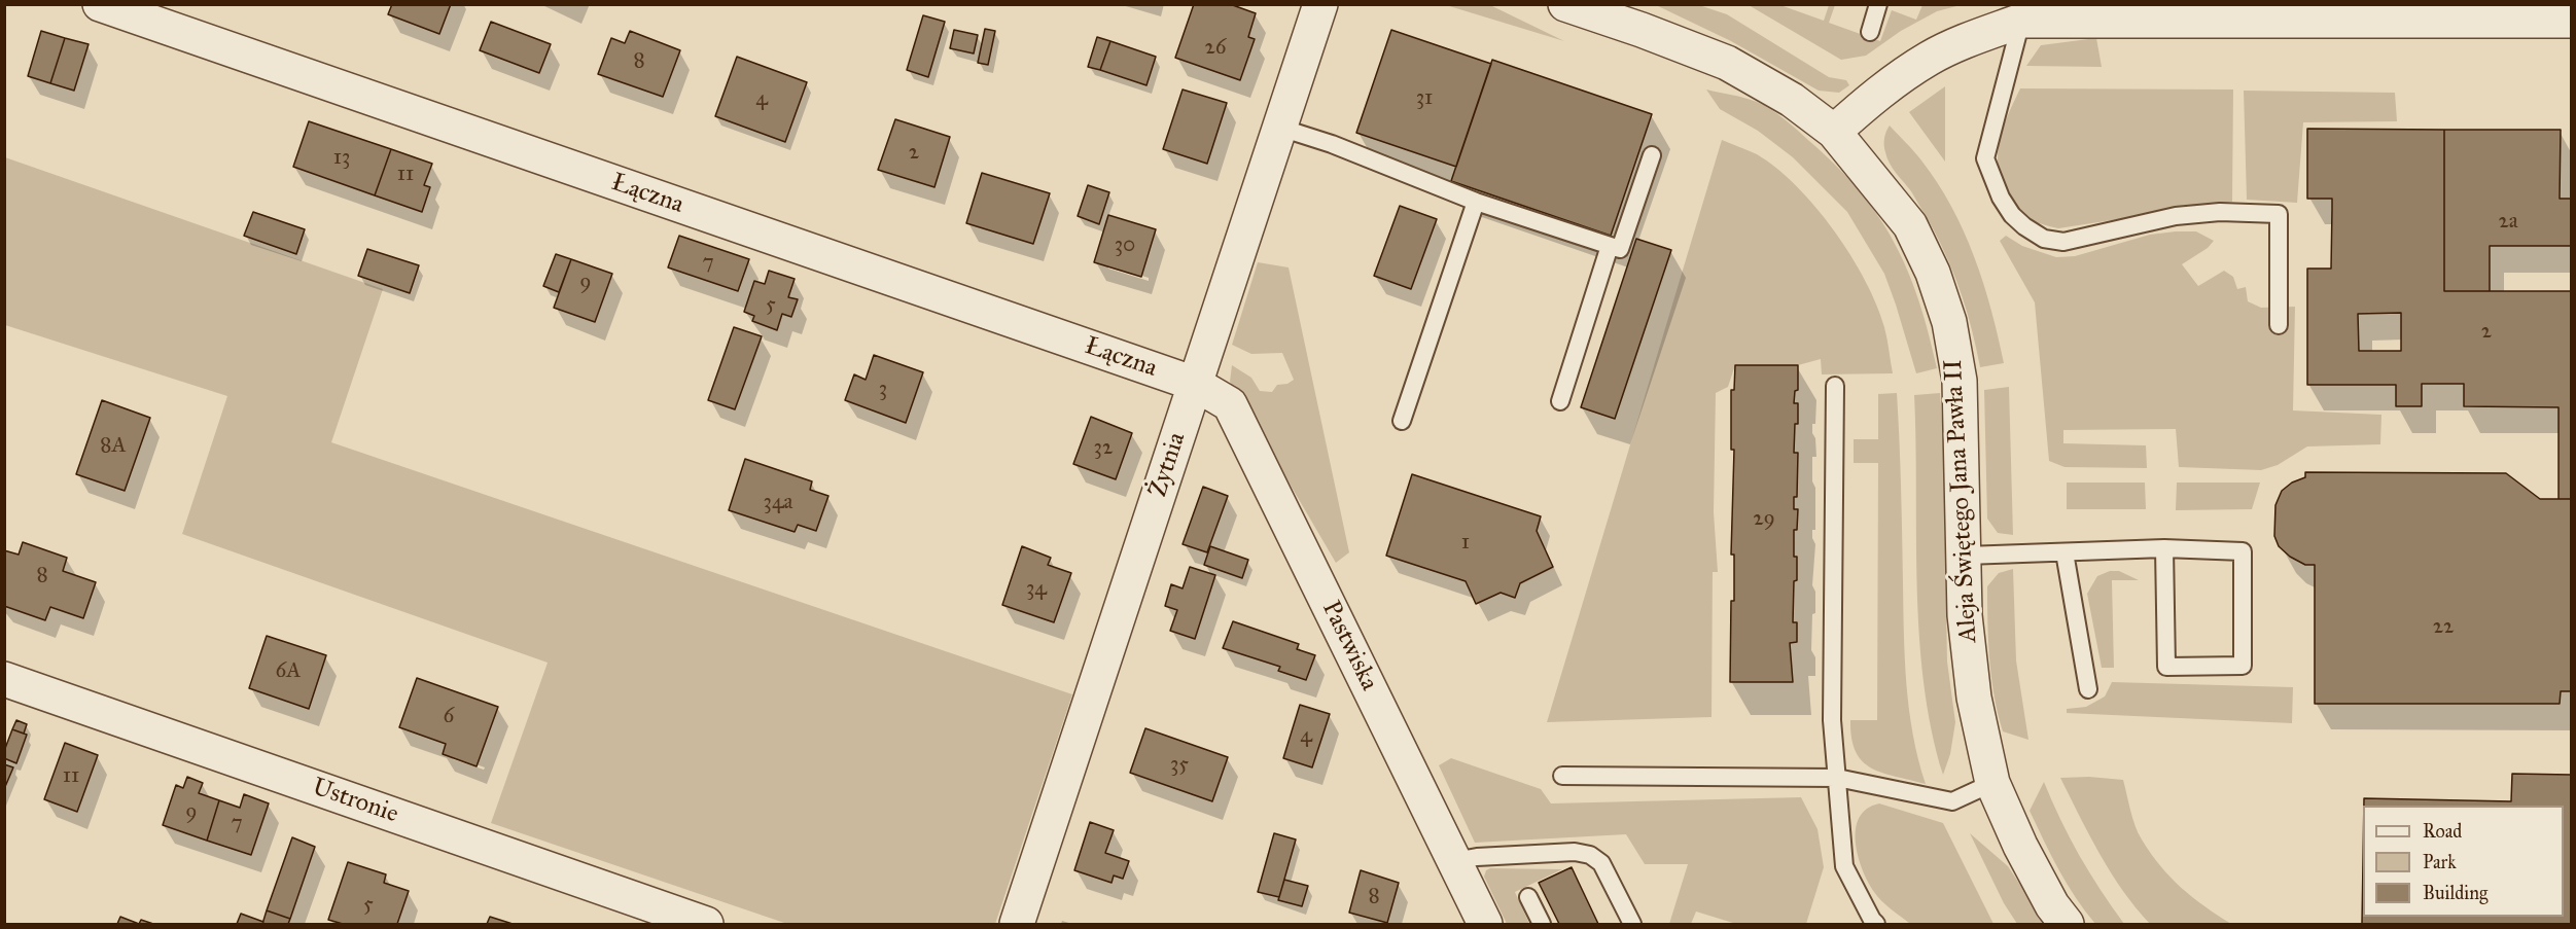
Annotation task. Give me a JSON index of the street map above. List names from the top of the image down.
{
  "streets": {
    "street": [
      "Łączna",
      "Żytnia",
      "Aleja Świętego Jana Pawła II",
      "Pastwiska",
      "Ustronie"
    ]
  },
  "crossings": [
    ["Łączna", "Żytnia"],
    ["Łączna", "Pastwiska"],
    ["Żytnia", "Pastwiska"]
  ],
  "house_numbers": [
    "26",
    "8",
    "31",
    "4",
    "2",
    "13",
    "11",
    "2a",
    "30",
    "7",
    "9",
    "5",
    "2",
    "3",
    "8A",
    "32",
    "34a",
    "29",
    "1",
    "8",
    "34",
    "22",
    "6A",
    "6",
    "4",
    "35",
    "11",
    "9",
    "7",
    "8",
    "5"
  ],
  "legend": ["Road", "Park", "Building"]
}
